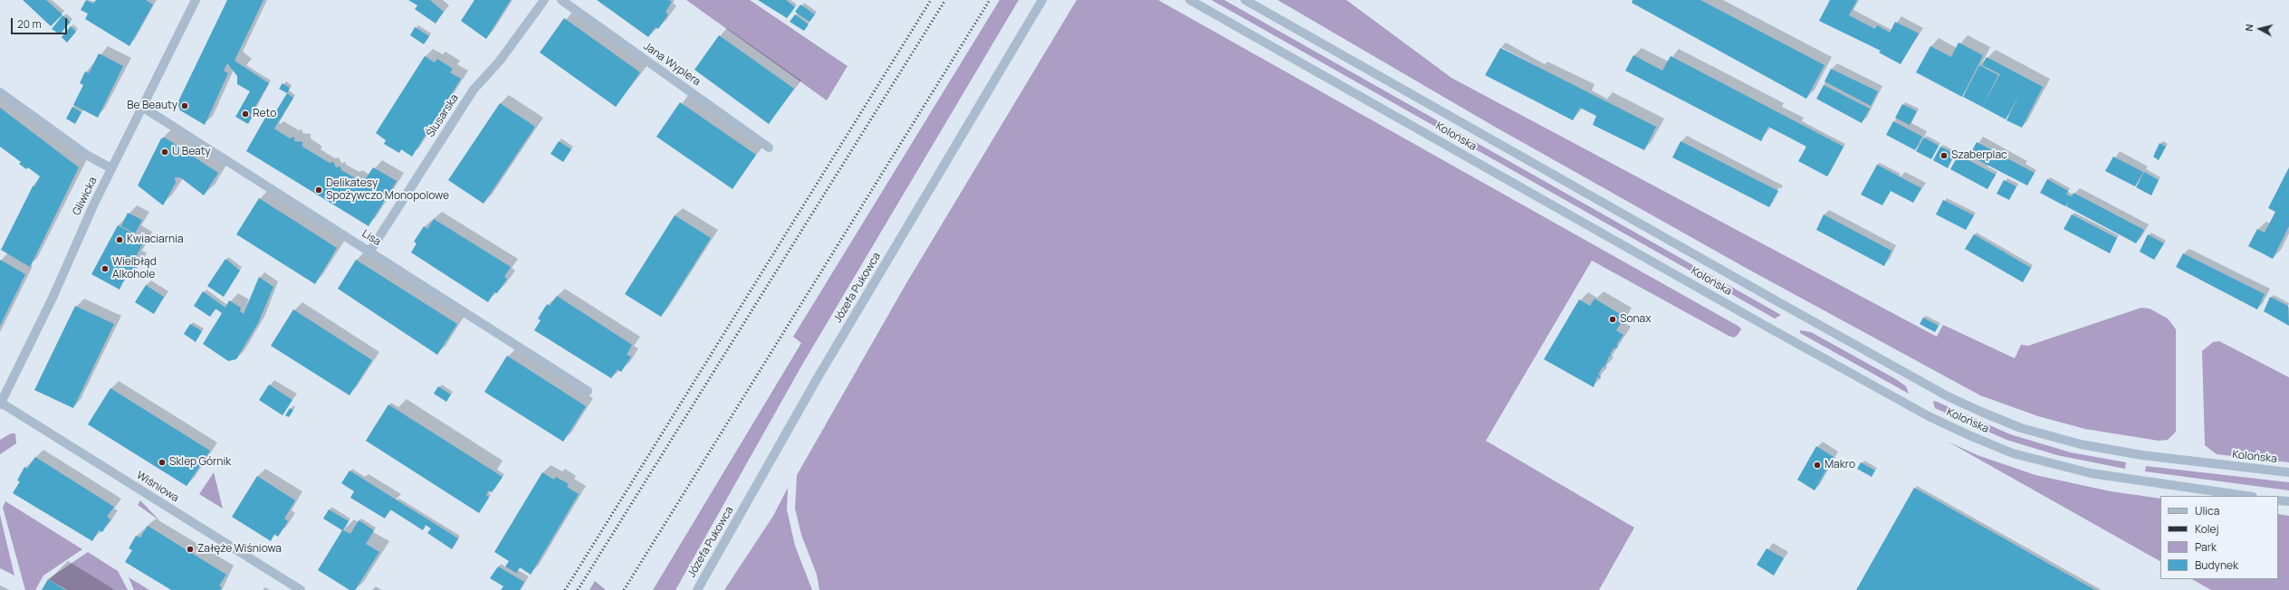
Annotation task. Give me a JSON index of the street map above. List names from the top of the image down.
{
  "streets": {
    "street": [
      "Jana Wyplera",
      "Ślusarska",
      "Kolońska",
      "Gliwicka",
      "Lisa",
      "Józefa Pukowca",
      "Wiśniowa"
    ]
  },
  "crossings": [
    ["Ślusarska", "Lisa"],
    ["Gliwicka", "Lisa"],
    ["Gliwicka", "Wiśniowa"]
  ],
  "places": [
    "Be Beauty",
    "Reto",
    "U Beaty",
    "Szaberplac",
    "Delikatesy Spożywczo Monopolowe",
    "Kwiaciarnia",
    "Wielbłąd Alkohole",
    "Sonax",
    "Sklep Górnik",
    "Makro",
    "Załęże Wiśniowa"
  ],
  "legend": [
    "Ulica",
    "Kolej",
    "Park",
    "Budynek"
  ],
  "scale_bar": "20 m",
  "north": "left"
}
